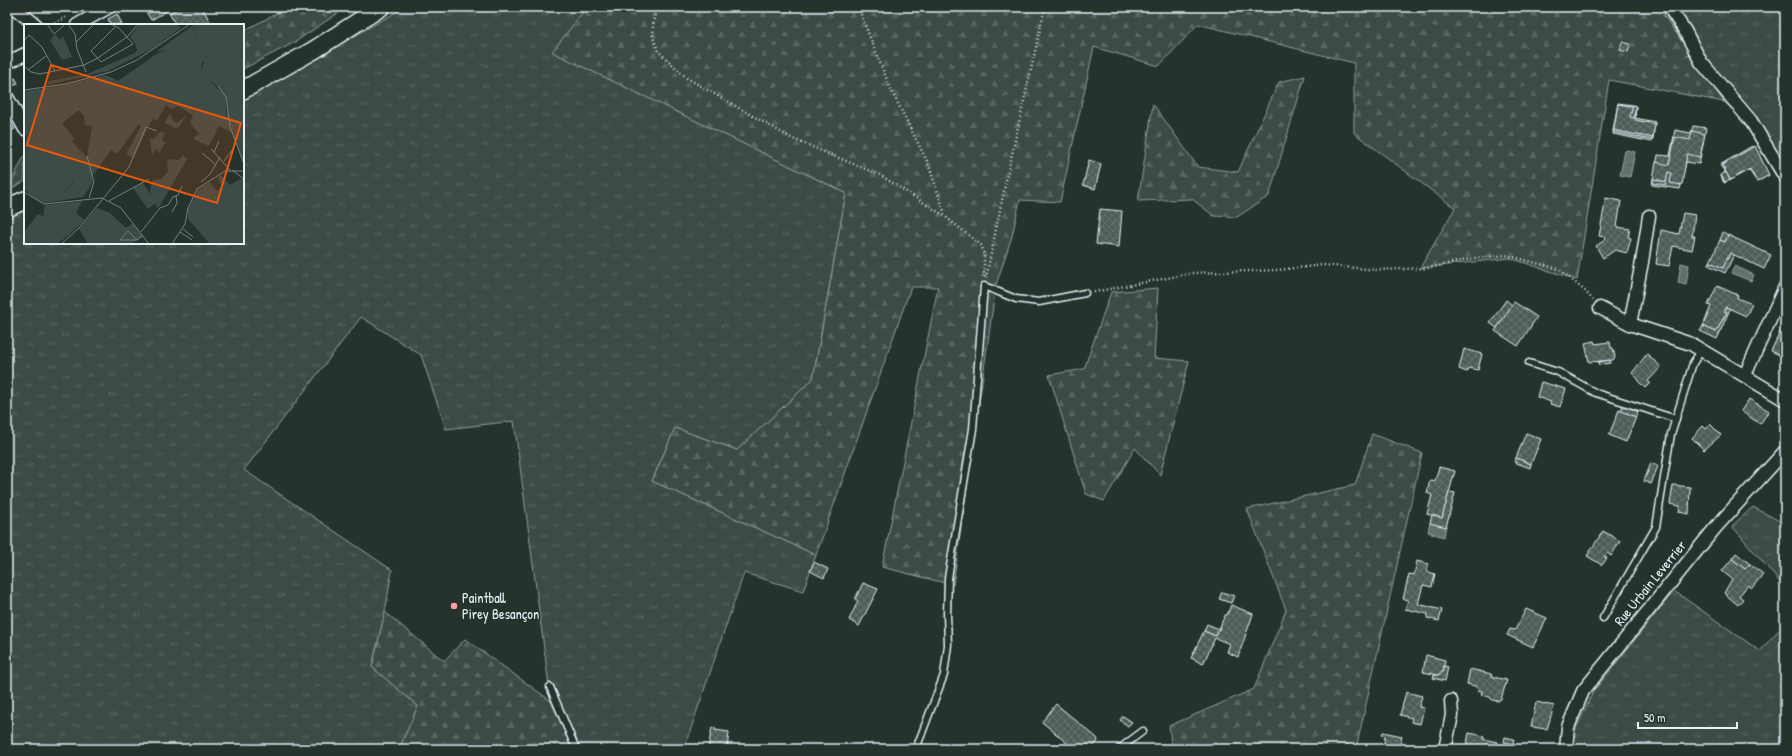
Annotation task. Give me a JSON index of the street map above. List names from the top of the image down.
{
  "streets": {
    "street": ["Rue Urbain Leverrier"]
  },
  "places": ["Paintball Pirey Besançon"],
  "scale_bar": "50 m"
}
